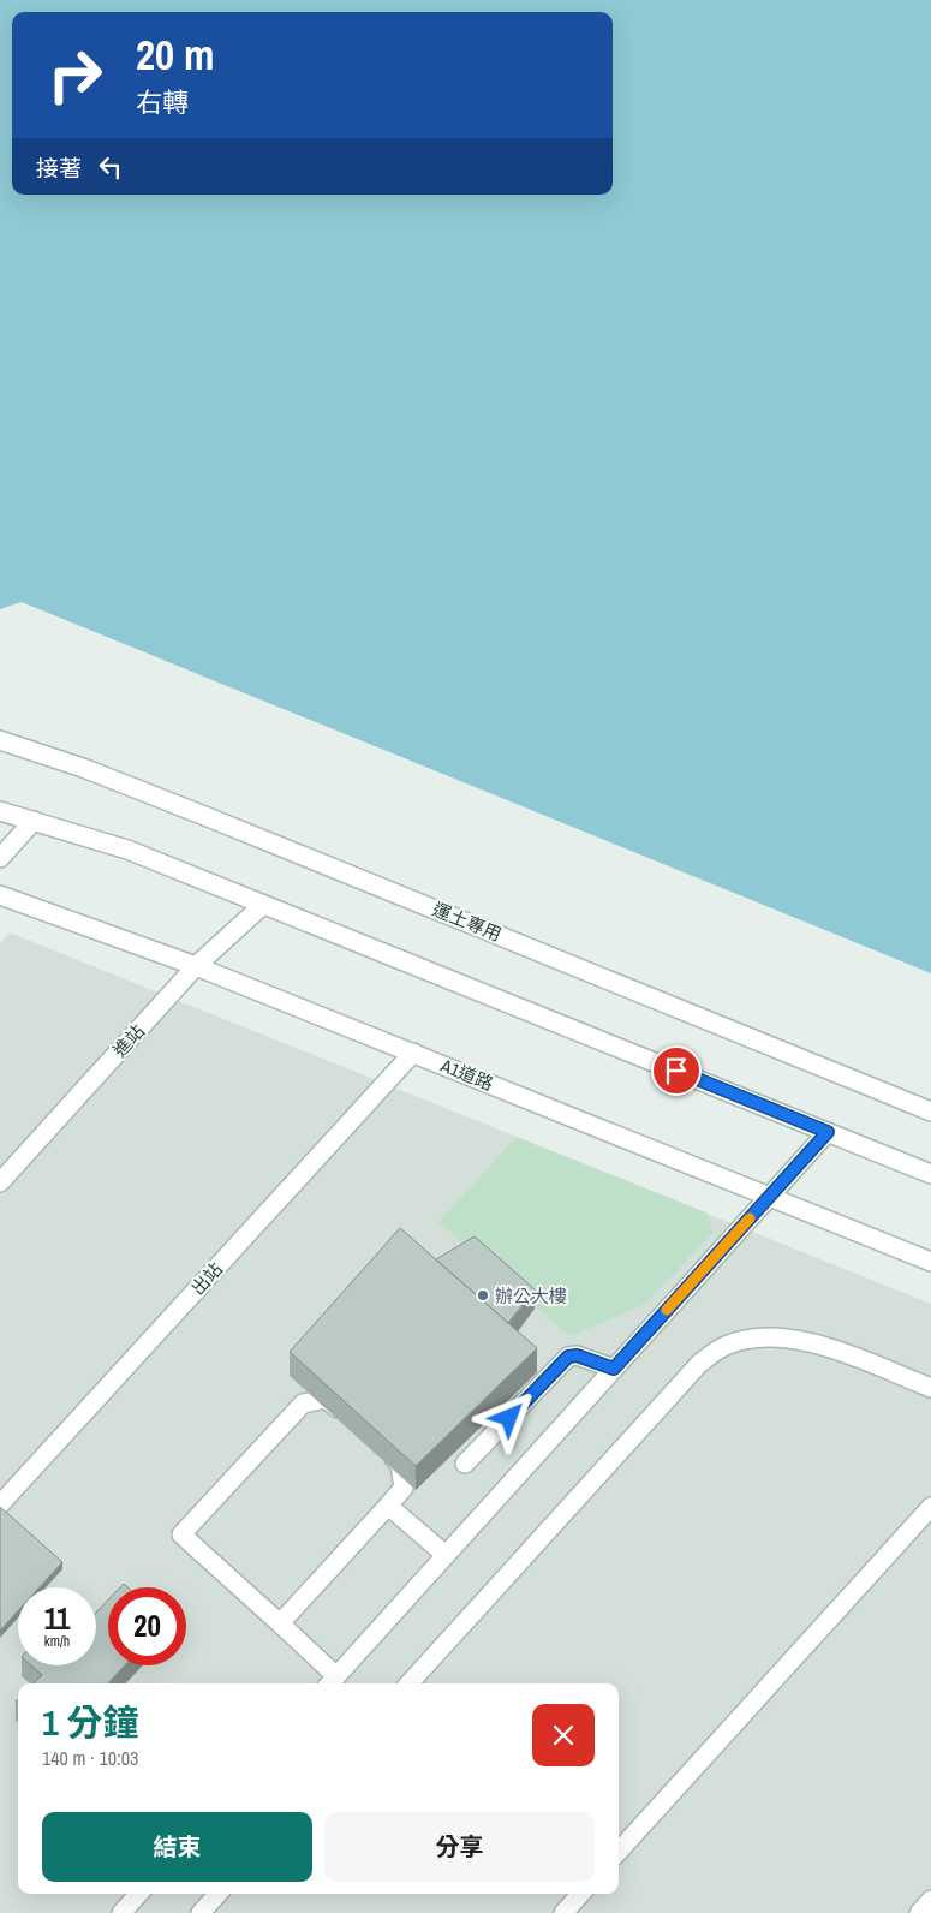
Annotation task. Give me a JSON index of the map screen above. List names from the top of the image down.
{
  "streets": {
    "lane": [
      "運土專用",
      "進站",
      "A1道路",
      "出站"
    ]
  },
  "crossings": [
    ["進站", "A1道路"],
    ["A1道路", "出站"]
  ],
  "places": ["辦公大樓"],
  "page": {
    "turn": ["20 m", "右轉"],
    "then": "接著",
    "speed": "11 km/h",
    "limit": "20",
    "heading": ["1 分鐘", "140 m · 10:03"],
    "buttons": ["結束", "分享"]
  }
}
